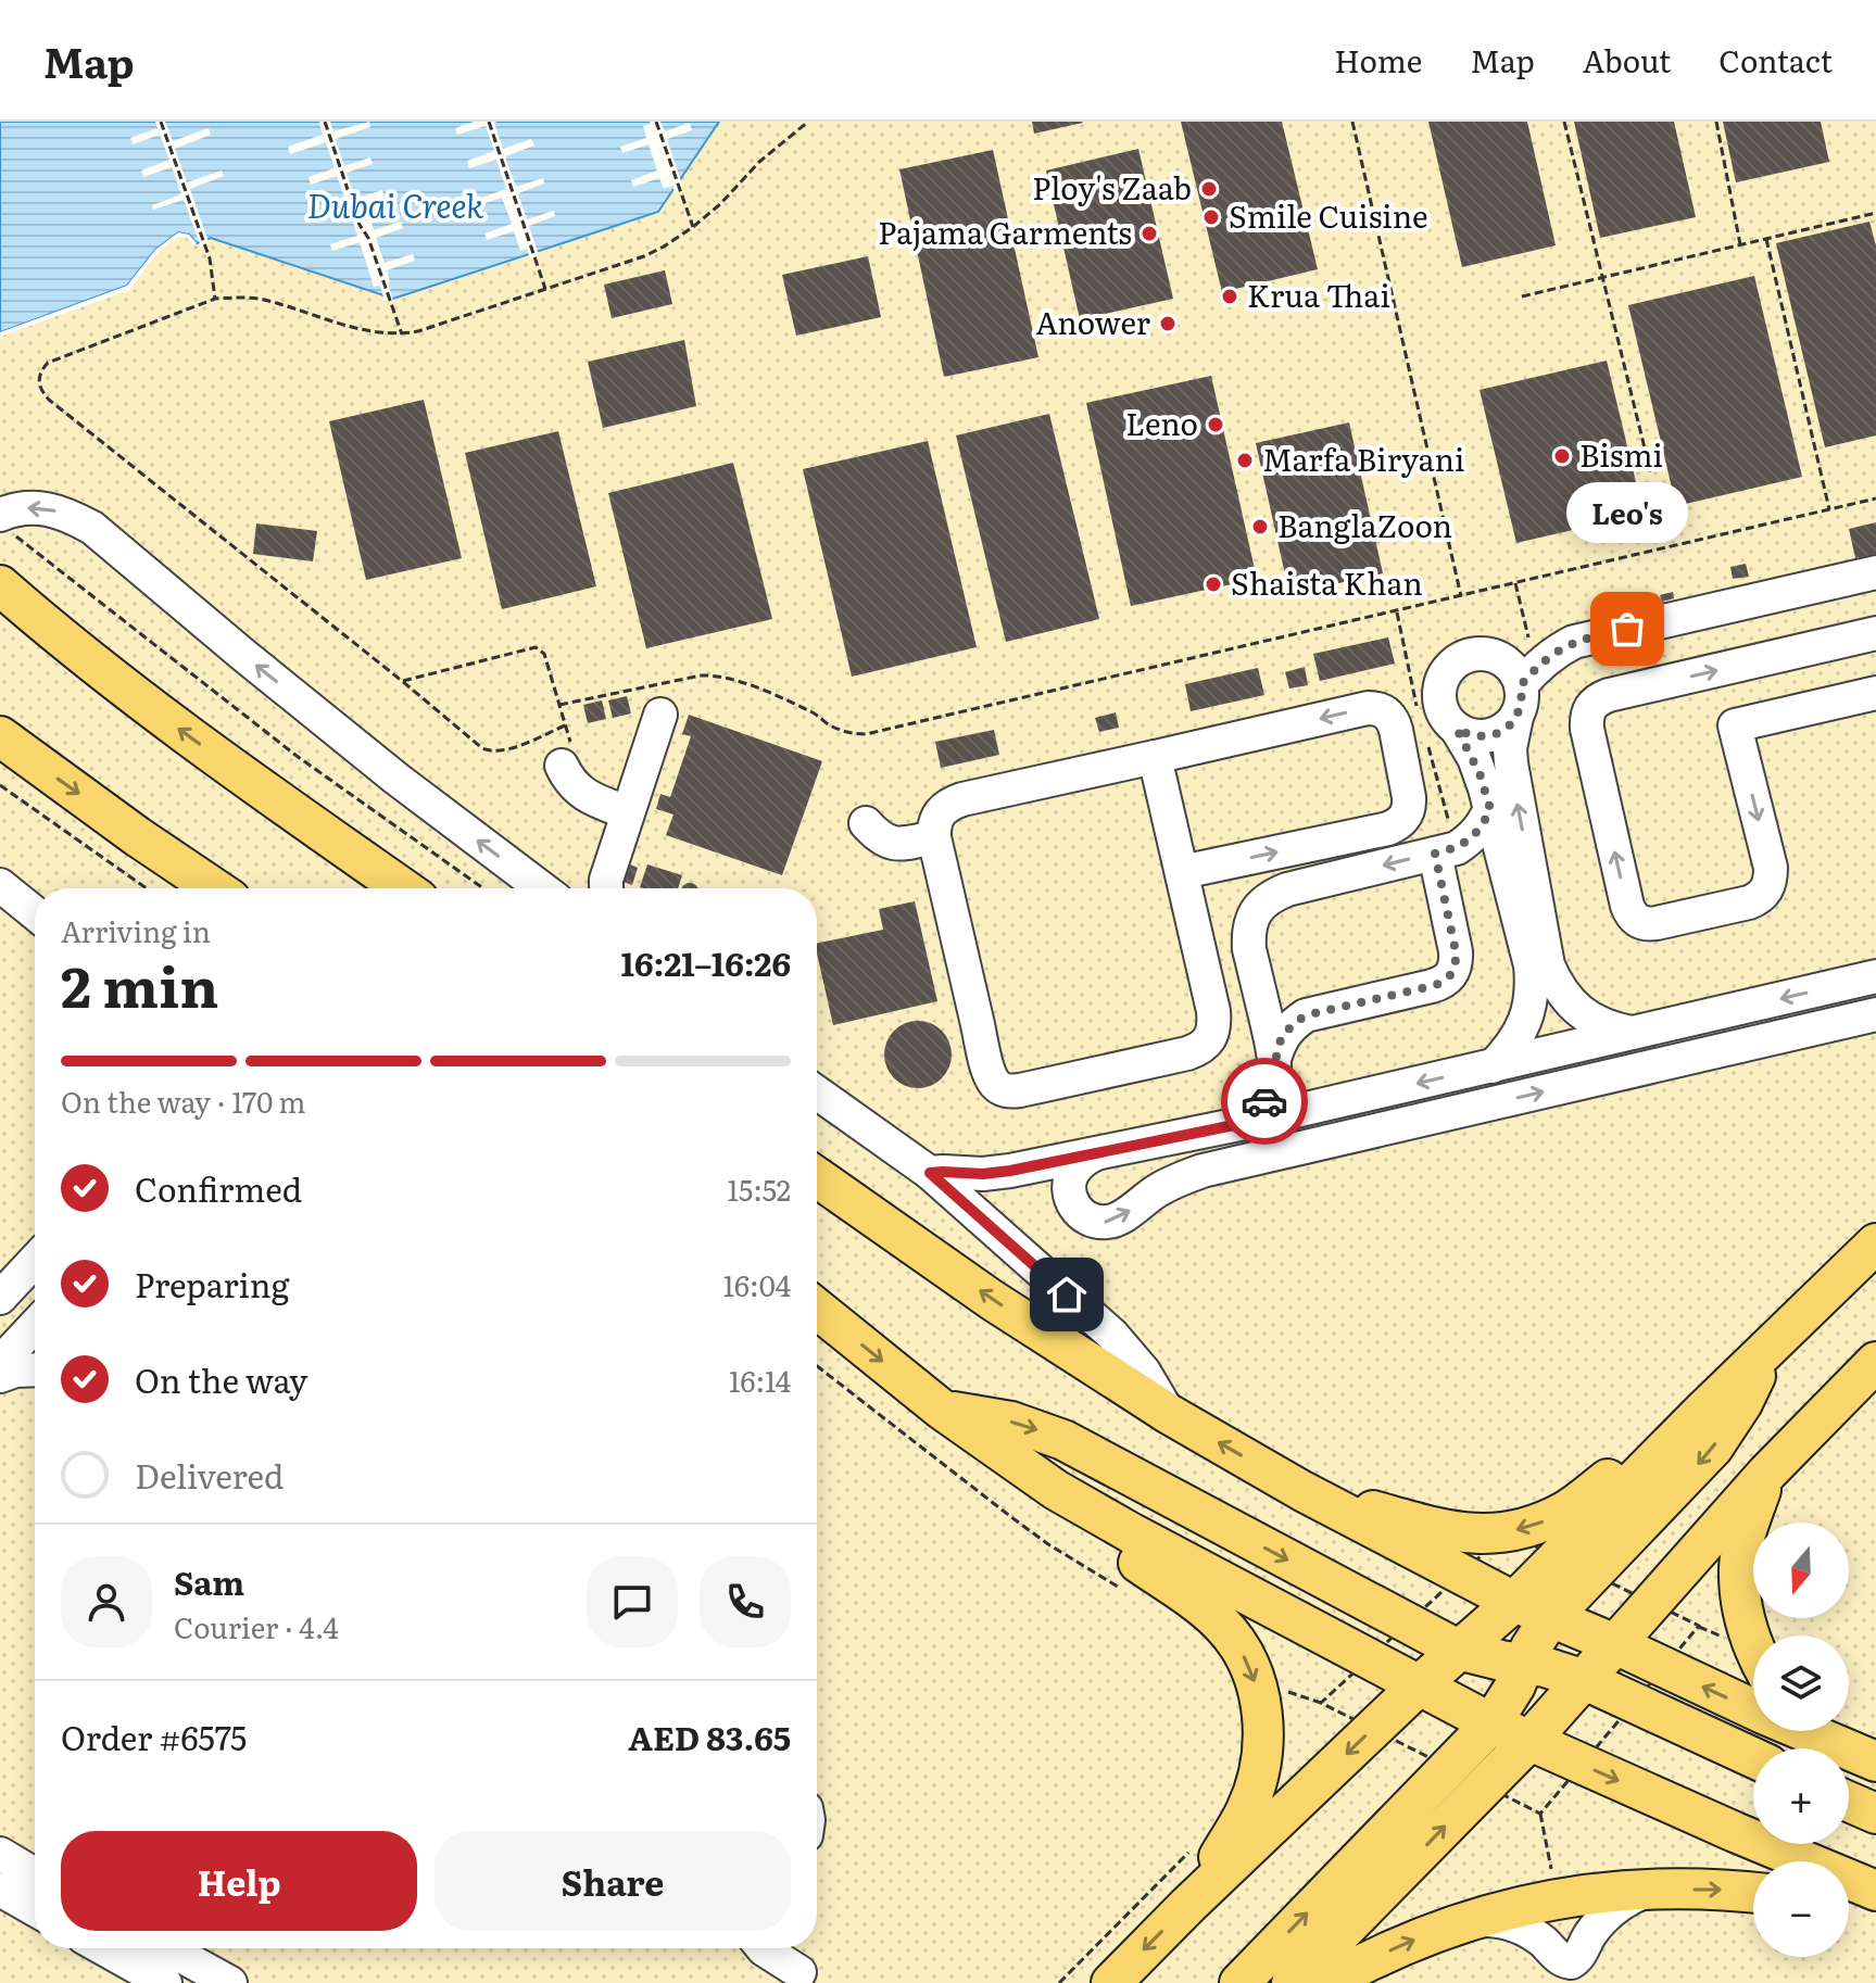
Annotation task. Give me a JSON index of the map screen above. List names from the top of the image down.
{
  "water": ["Dubai Creek"],
  "places": [
    "Ploy's Zaab",
    "Smile Cuisine",
    "Pajama Garments",
    "Krua Thai",
    "Anower",
    "Leno",
    "Bismi",
    "Marfa Biryani",
    "BanglaZoon",
    "Shaista Khan",
    "Leo's"
  ],
  "north": "bottom",
  "page": {
    "header": "Map",
    "nav": [
      "Home",
      "Map",
      "About",
      "Contact"
    ],
    "bubble": "Leo's",
    "heading": ["2 min", "Arriving in", "16:21–16:26"],
    "panel": [
      "Sam",
      "Courier · 4.4",
      "Order #6575",
      "AED 83.65"
    ],
    "bar": "On the way · 170 m",
    "list": [
      ["Confirmed", "15:52"],
      ["Preparing", "16:04"],
      ["On the way", "16:14"],
      "Delivered"
    ],
    "map_buttons": ["+", "−"],
    "buttons": ["Help", "Share"]
  }
}
